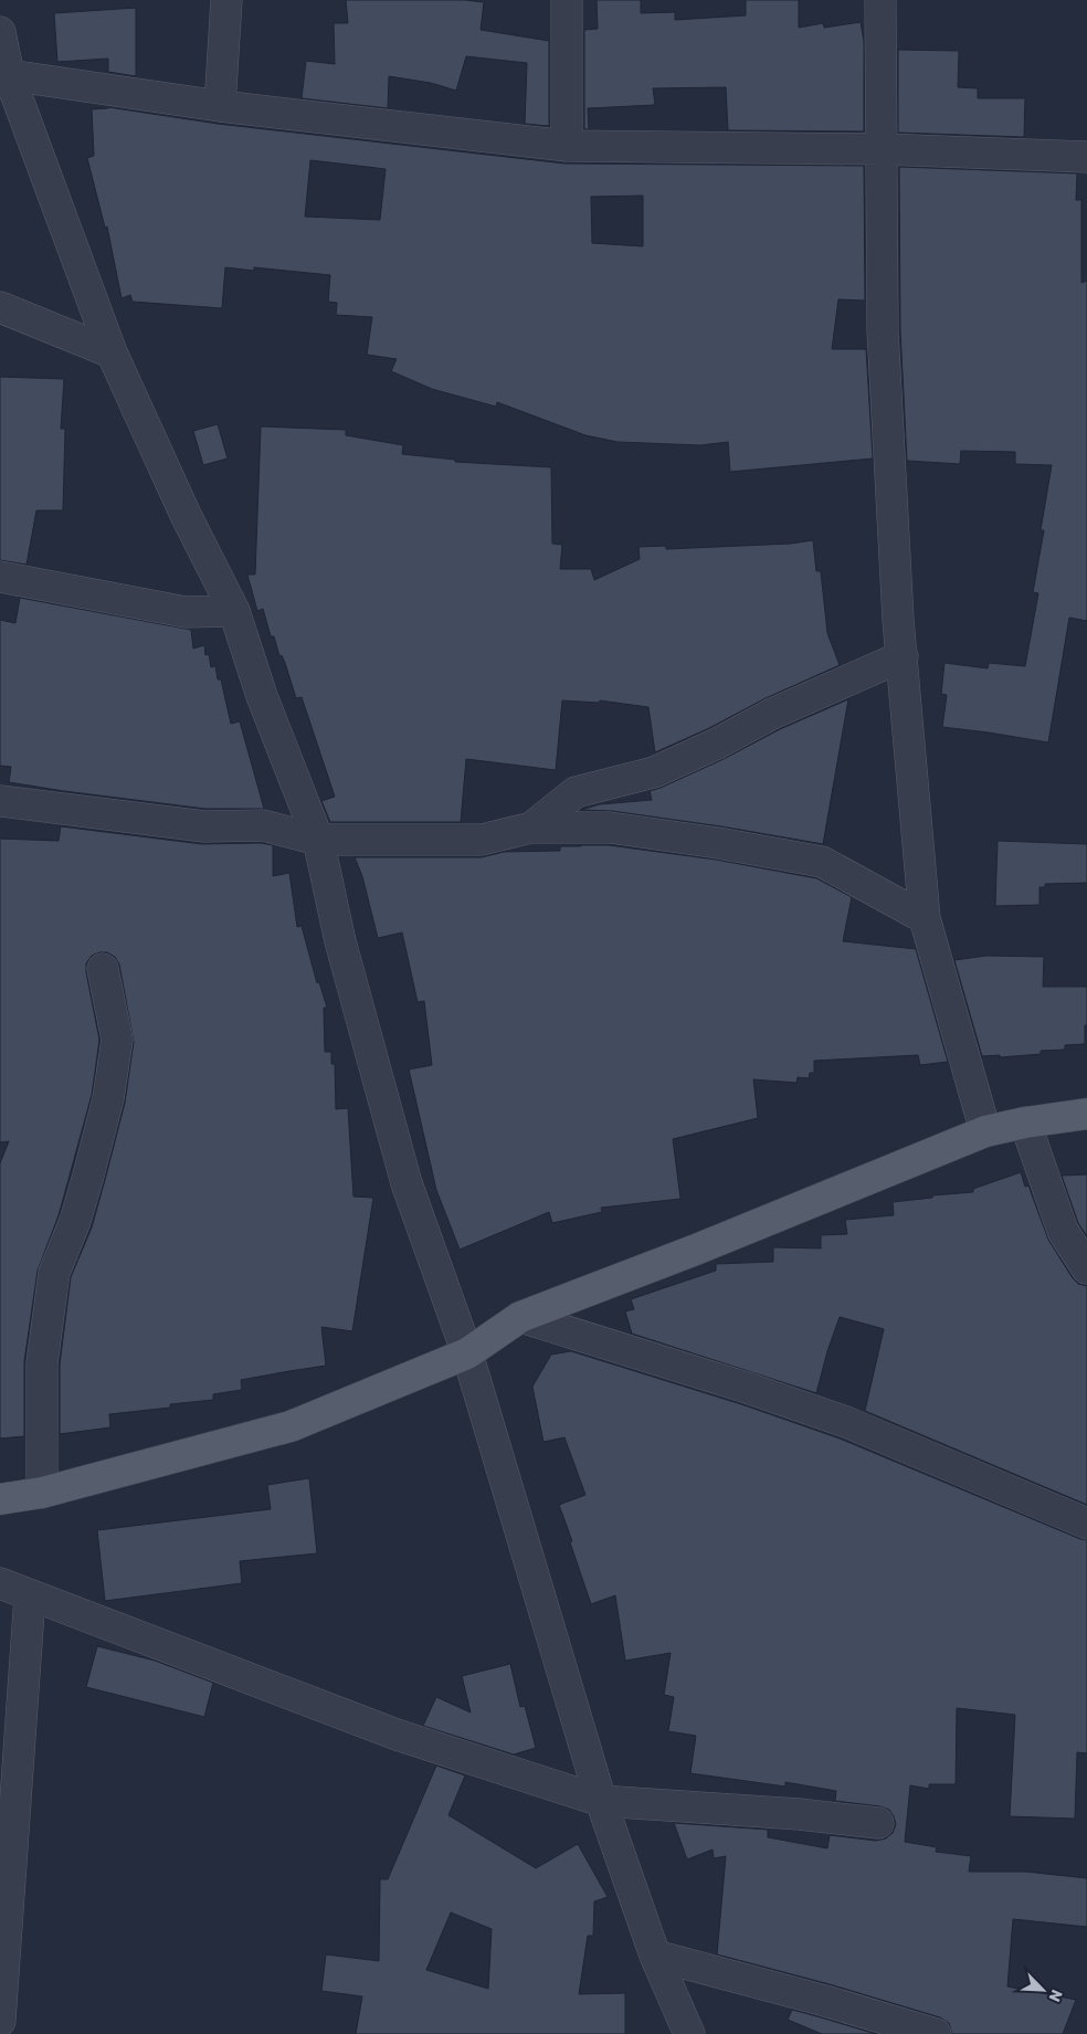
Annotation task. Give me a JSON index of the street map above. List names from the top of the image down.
{
  "north": "bottom right"
}
